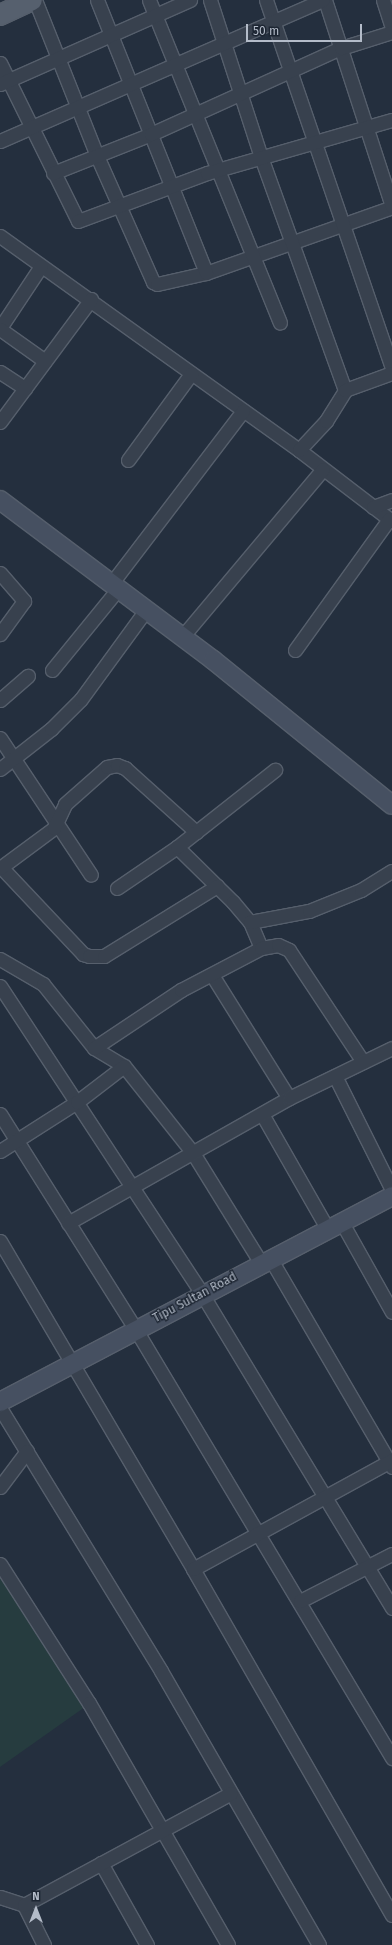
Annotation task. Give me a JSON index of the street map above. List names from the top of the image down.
{
  "streets": {
    "main road": ["Tipu Sultan Road"]
  },
  "scale_bar": "50 m",
  "north": "top"
}
